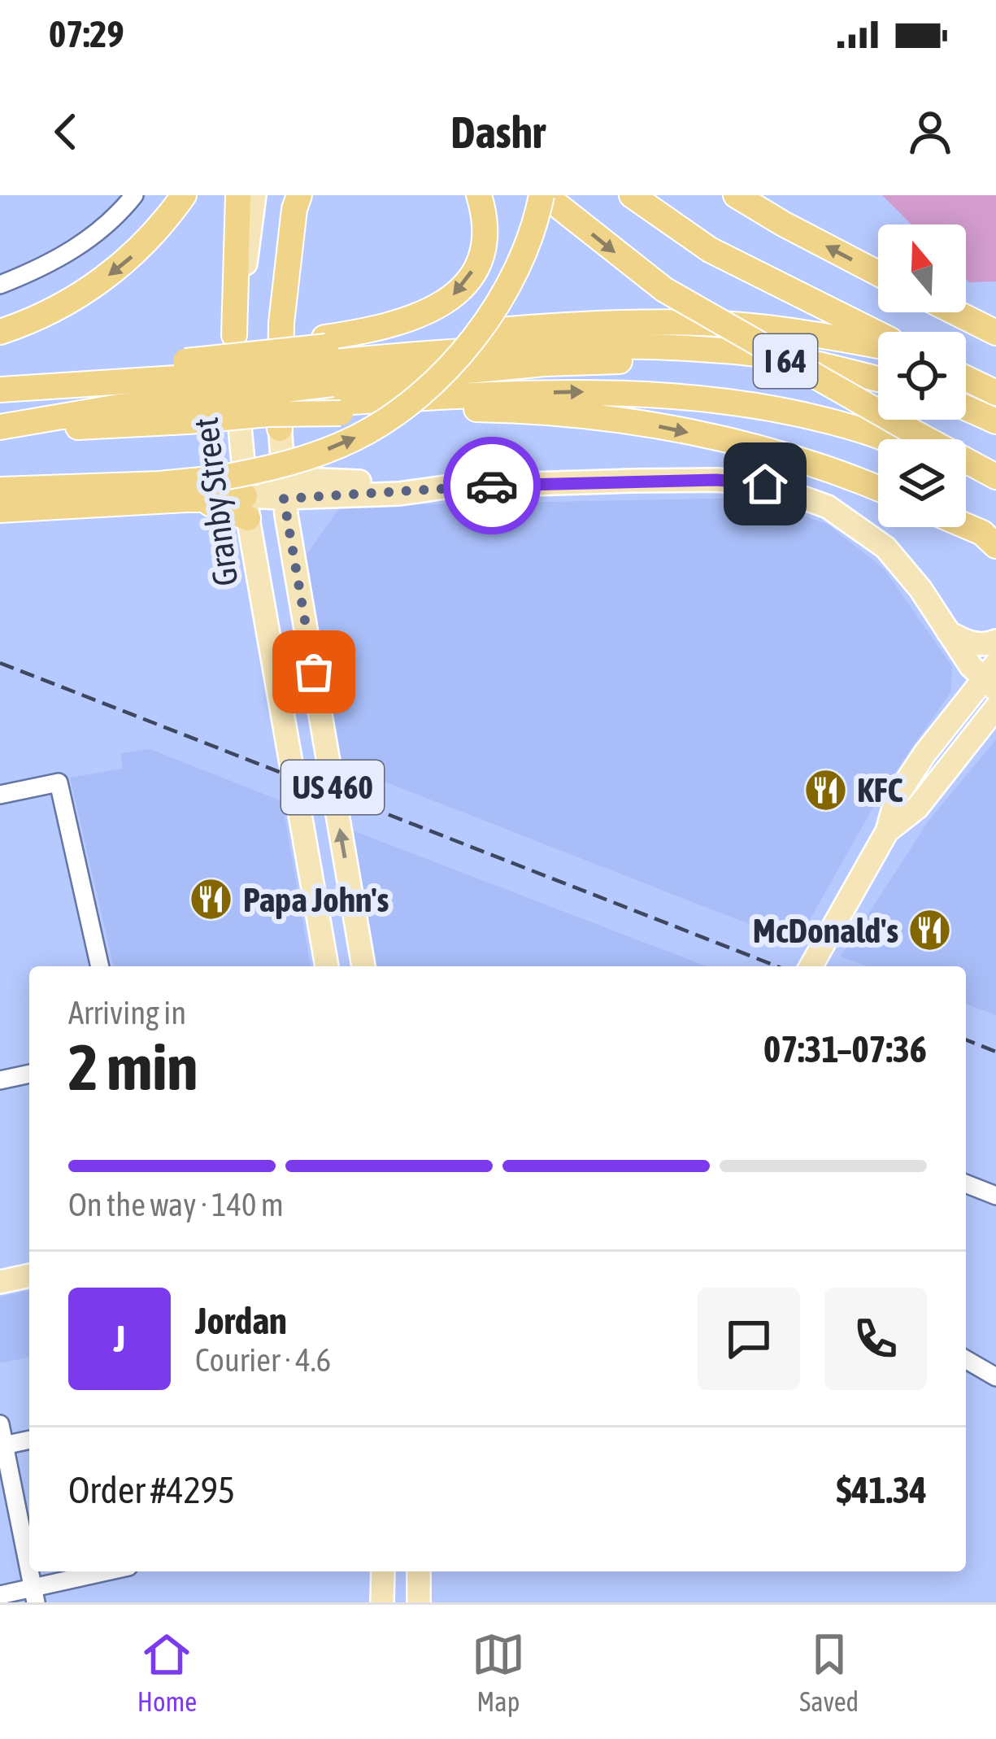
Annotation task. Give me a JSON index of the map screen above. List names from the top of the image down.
{
  "streets": {
    "highway": ["I 64"],
    "main road": ["Granby Street", "US 460"]
  },
  "places": {
    "restaurant": ["KFC", "Papa John's", "McDonald's"]
  },
  "north": "top",
  "page": {
    "status": "07:29",
    "header": "Dashr",
    "heading": ["2 min", "Arriving in", "07:31–07:36"],
    "panel": [
      "Jordan",
      "Courier · 4.6",
      "Order #4295",
      "$41.34"
    ],
    "bar": "On the way · 140 m",
    "round": "J",
    "tabs": ["Home", "Map", "Saved"]
  }
}
